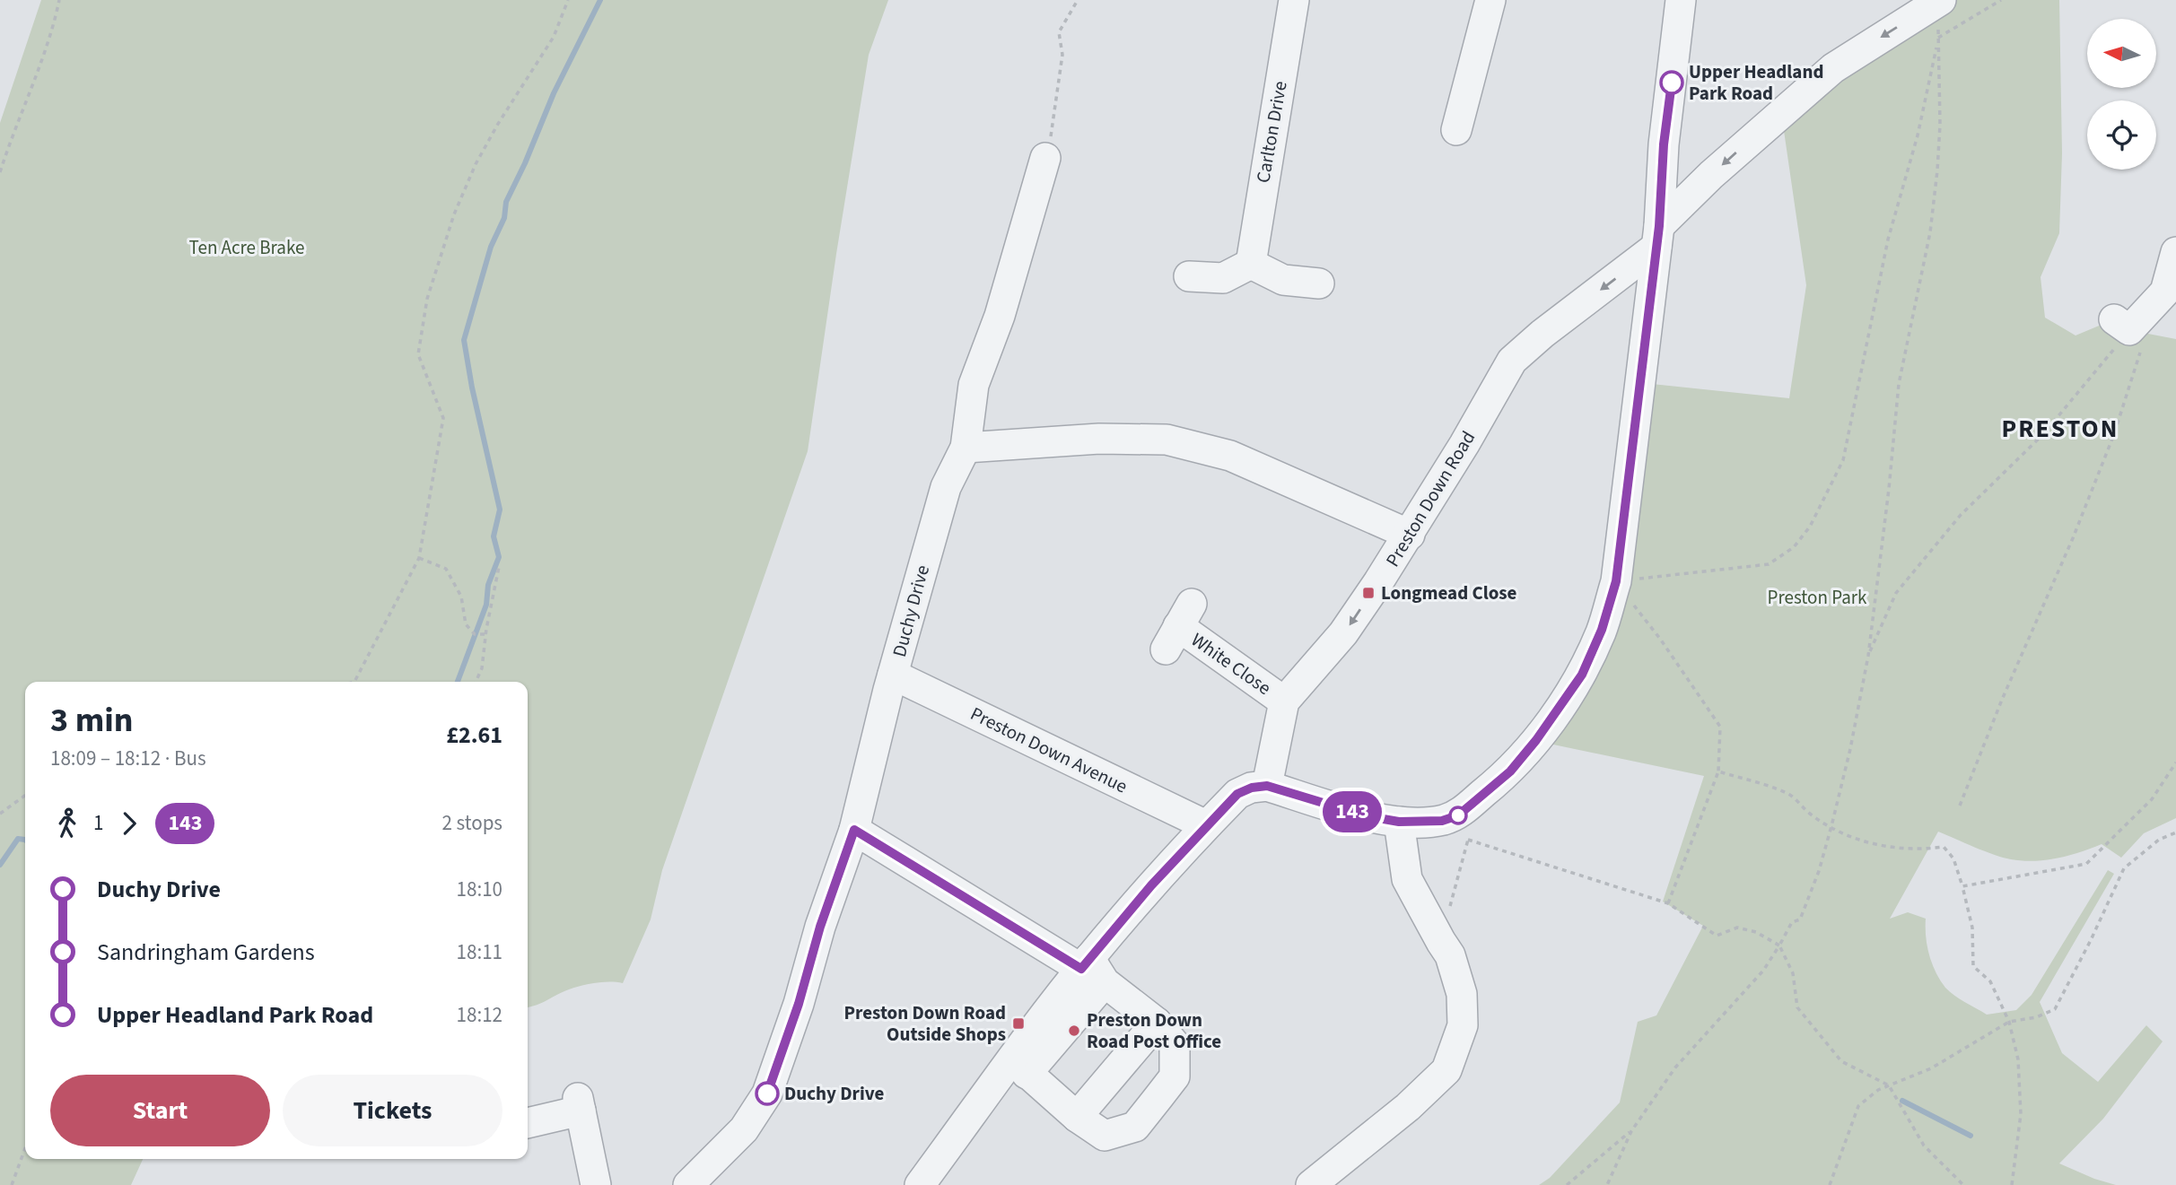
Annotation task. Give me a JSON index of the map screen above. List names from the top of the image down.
{
  "streets": {
    "street": [
      "Carlton Drive",
      "Preston Down Road",
      "Duchy Drive",
      "White Close",
      "Preston Down Avenue"
    ]
  },
  "crossings": [
    ["Preston Down Road", "White Close"],
    ["Duchy Drive", "Preston Down Avenue"]
  ],
  "districts": ["PRESTON"],
  "parks": ["Ten Acre Brake", "Preston Park"],
  "places": {
    "other": ["Upper Headland Park Road", "Preston Down Road Post Office", "Duchy Drive"],
    "transit": ["Longmead Close", "Preston Down Road Outside Shops"]
  },
  "lines": ["bus line 143"],
  "north": "left",
  "page": {
    "on_map": "143",
    "heading": ["3 min", "18:09 – 18:12 · Bus", "£2.61"],
    "legs": ["1", "143", "2 stops"],
    "list": [
      {
        "name": "Duchy Drive",
        "value": "18:10"
      },
      {
        "name": "Sandringham Gardens",
        "value": "18:11"
      },
      {
        "name": "Upper Headland Park Road",
        "value": "18:12"
      }
    ],
    "buttons": ["Start", "Tickets"]
  }
}
